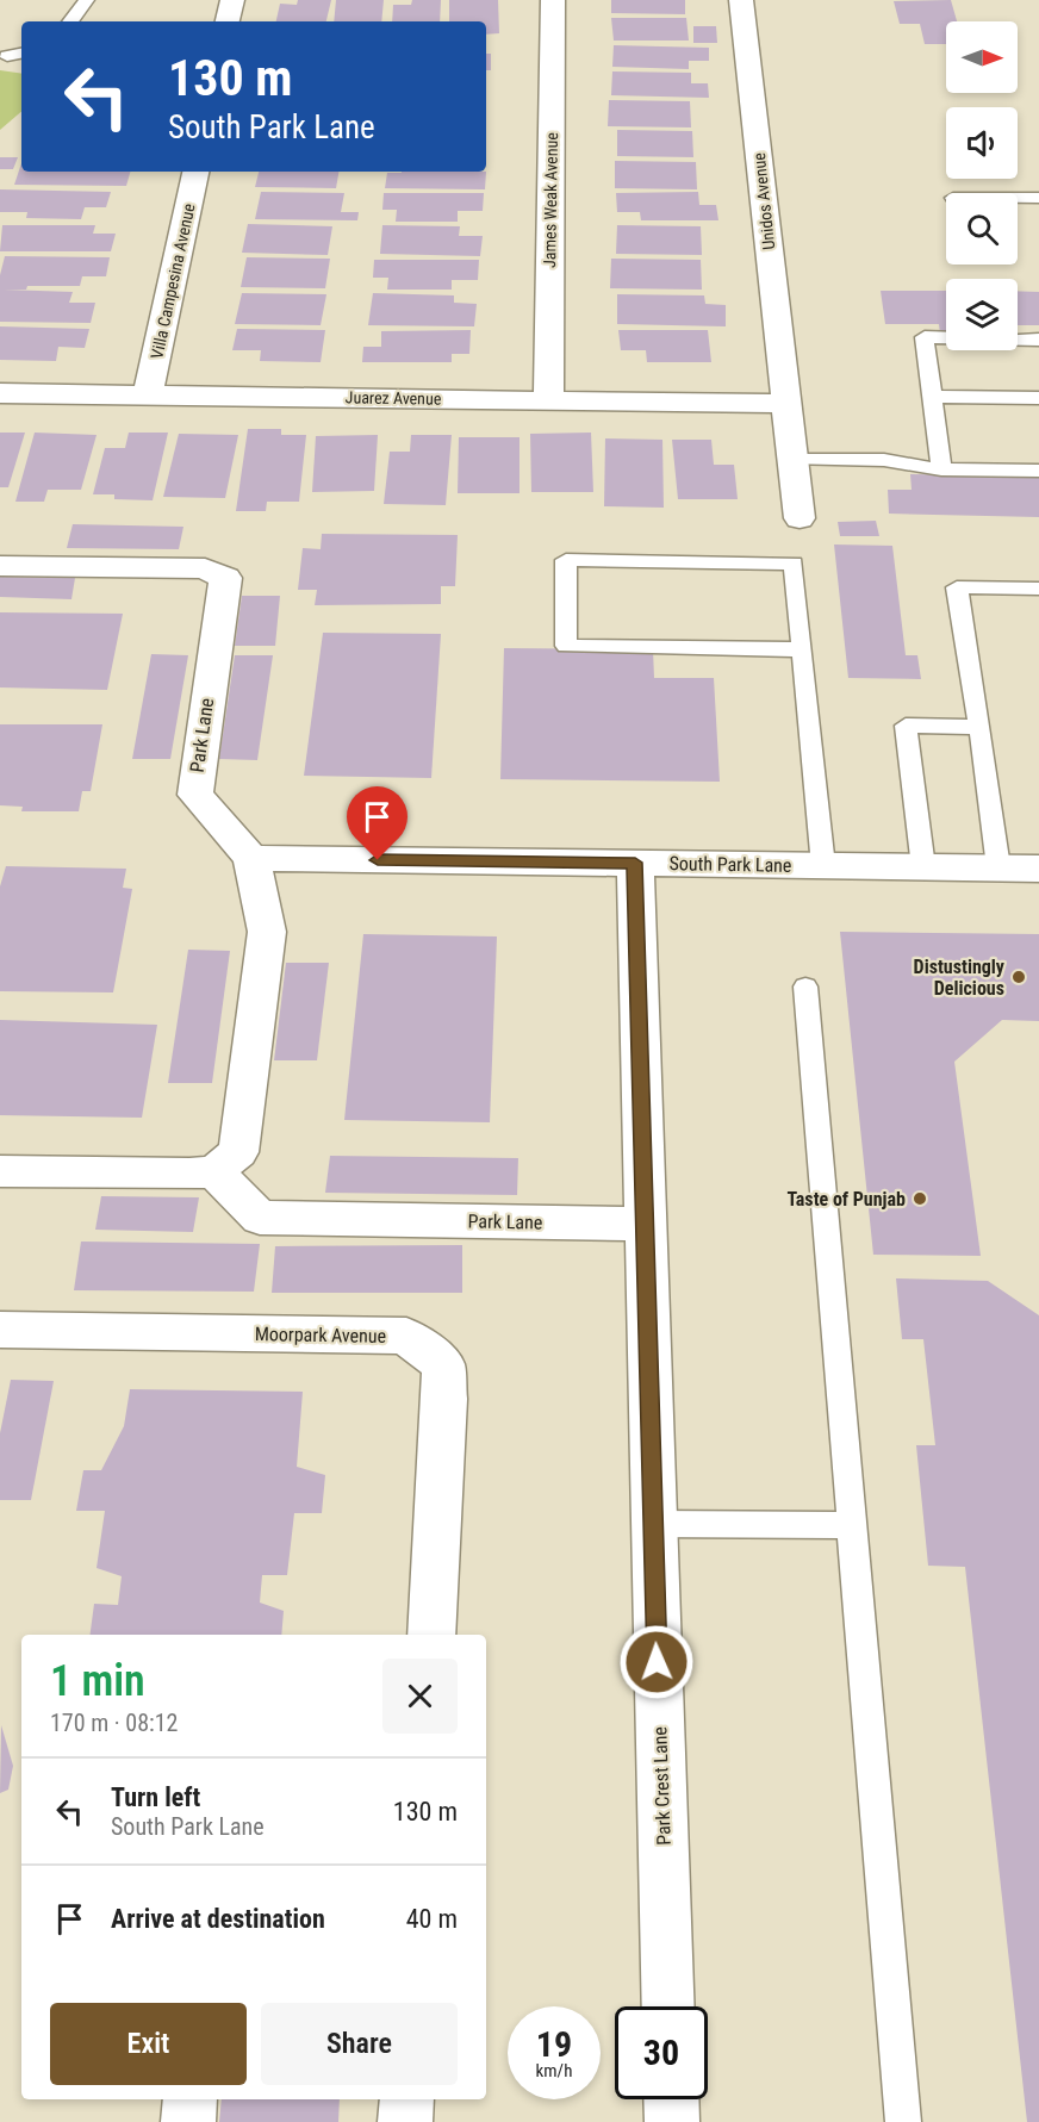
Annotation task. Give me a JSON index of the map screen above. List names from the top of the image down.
{
  "streets": {
    "street": [
      "James Weak Avenue",
      "Unidos Avenue",
      "Villa Campesina Avenue",
      "Juarez Avenue",
      "Park Lane",
      "South Park Lane",
      "Moorpark Avenue",
      "Park Crest Lane"
    ]
  },
  "crossings": [
    ["James Weak Avenue", "Juarez Avenue"],
    ["Unidos Avenue", "Juarez Avenue"],
    ["Villa Campesina Avenue", "Juarez Avenue"],
    ["Park Lane", "South Park Lane"],
    ["Park Lane", "Park Crest Lane"],
    ["South Park Lane", "Park Crest Lane"]
  ],
  "places": ["Distustingly Delicious", "Taste of Punjab"],
  "north": "right",
  "page": {
    "turn": ["130 m", "South Park Lane"],
    "heading": ["1 min", "170 m · 08:12"],
    "list": [
      {
        "name": "Turn left",
        "note": "South Park Lane",
        "value": "130 m"
      },
      {
        "name": "Arrive at destination",
        "value": "40 m"
      }
    ],
    "buttons": ["Exit", "Share"],
    "speed": "19 km/h",
    "limit": "30"
  }
}
